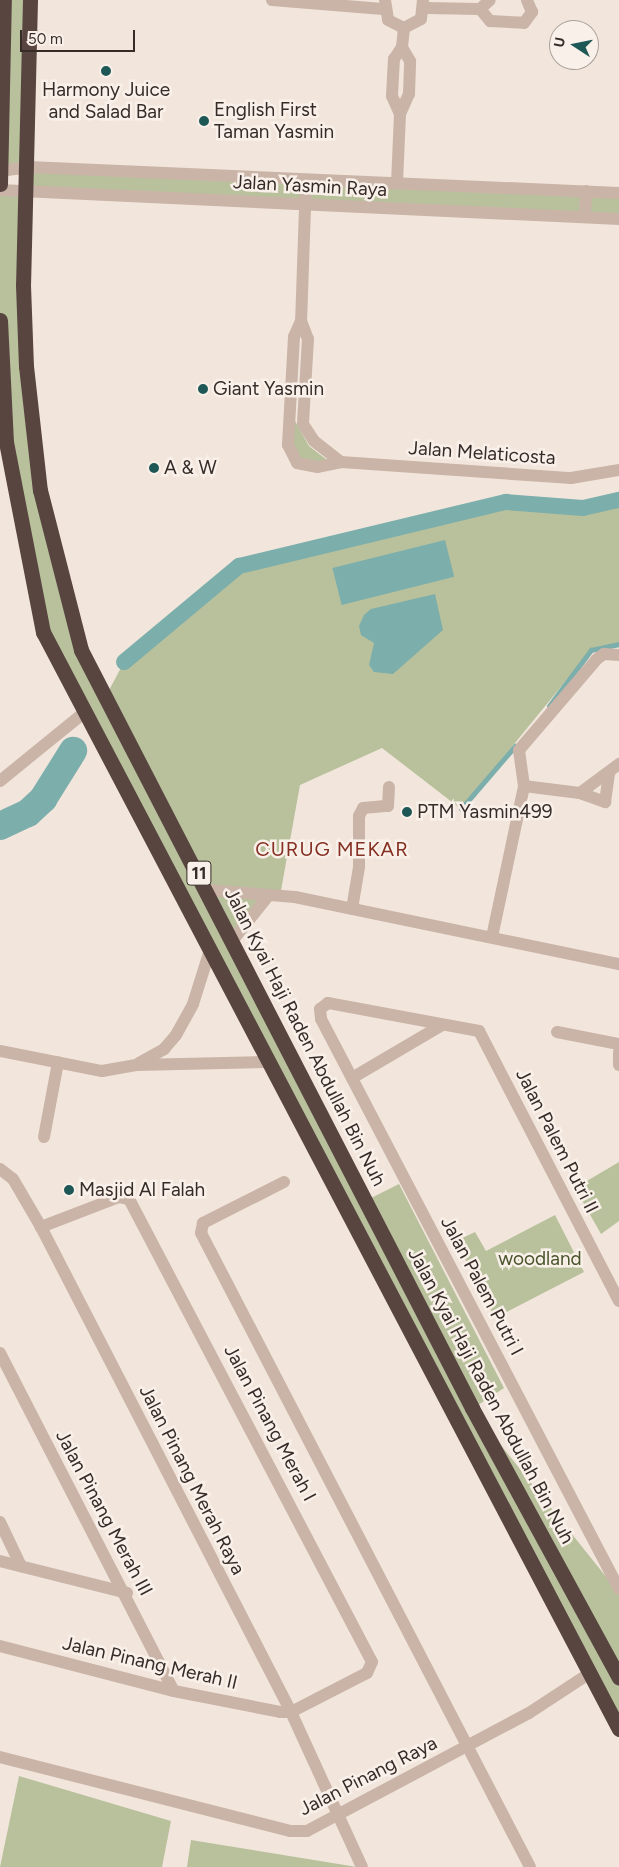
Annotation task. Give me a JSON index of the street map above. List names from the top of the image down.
{
  "streets": {
    "highway": ["11", "Jalan Kyai Haji Raden Abdullah Bin Nuh"],
    "street": [
      "Jalan Yasmin Raya",
      "Jalan Melaticosta",
      "Jalan Palem Putri II",
      "Jalan Palem Putri I",
      "Jalan Pinang Merah I",
      "Jalan Pinang Merah Raya",
      "Jalan Pinang Merah III",
      "Jalan Pinang Merah II",
      "Jalan Pinang Raya"
    ]
  },
  "crossings": [
    ["Jalan Yasmin Raya", "Jalan Melaticosta"],
    ["Jalan Yasmin Raya", "Jalan Kyai Haji Raden Abdullah Bin Nuh"],
    ["11", "Jalan Pinang Raya"],
    ["Jalan Palem Putri II", "Jalan Palem Putri I"],
    ["Jalan Pinang Merah I", "Jalan Pinang Merah Raya"],
    ["Jalan Pinang Merah I", "Jalan Pinang Merah II"],
    ["Jalan Pinang Merah Raya", "Jalan Pinang Merah II"],
    ["Jalan Pinang Merah Raya", "Jalan Pinang Raya"],
    ["Jalan Pinang Merah III", "Jalan Pinang Merah II"]
  ],
  "districts": ["CURUG MEKAR"],
  "parks": ["woodland"],
  "places": [
    "Harmony Juice and Salad Bar",
    "English First Taman Yasmin",
    "Giant Yasmin",
    "A & W",
    "PTM Yasmin499",
    "Masjid Al Falah"
  ],
  "scale_bar": "50 m",
  "north": "left"
}
